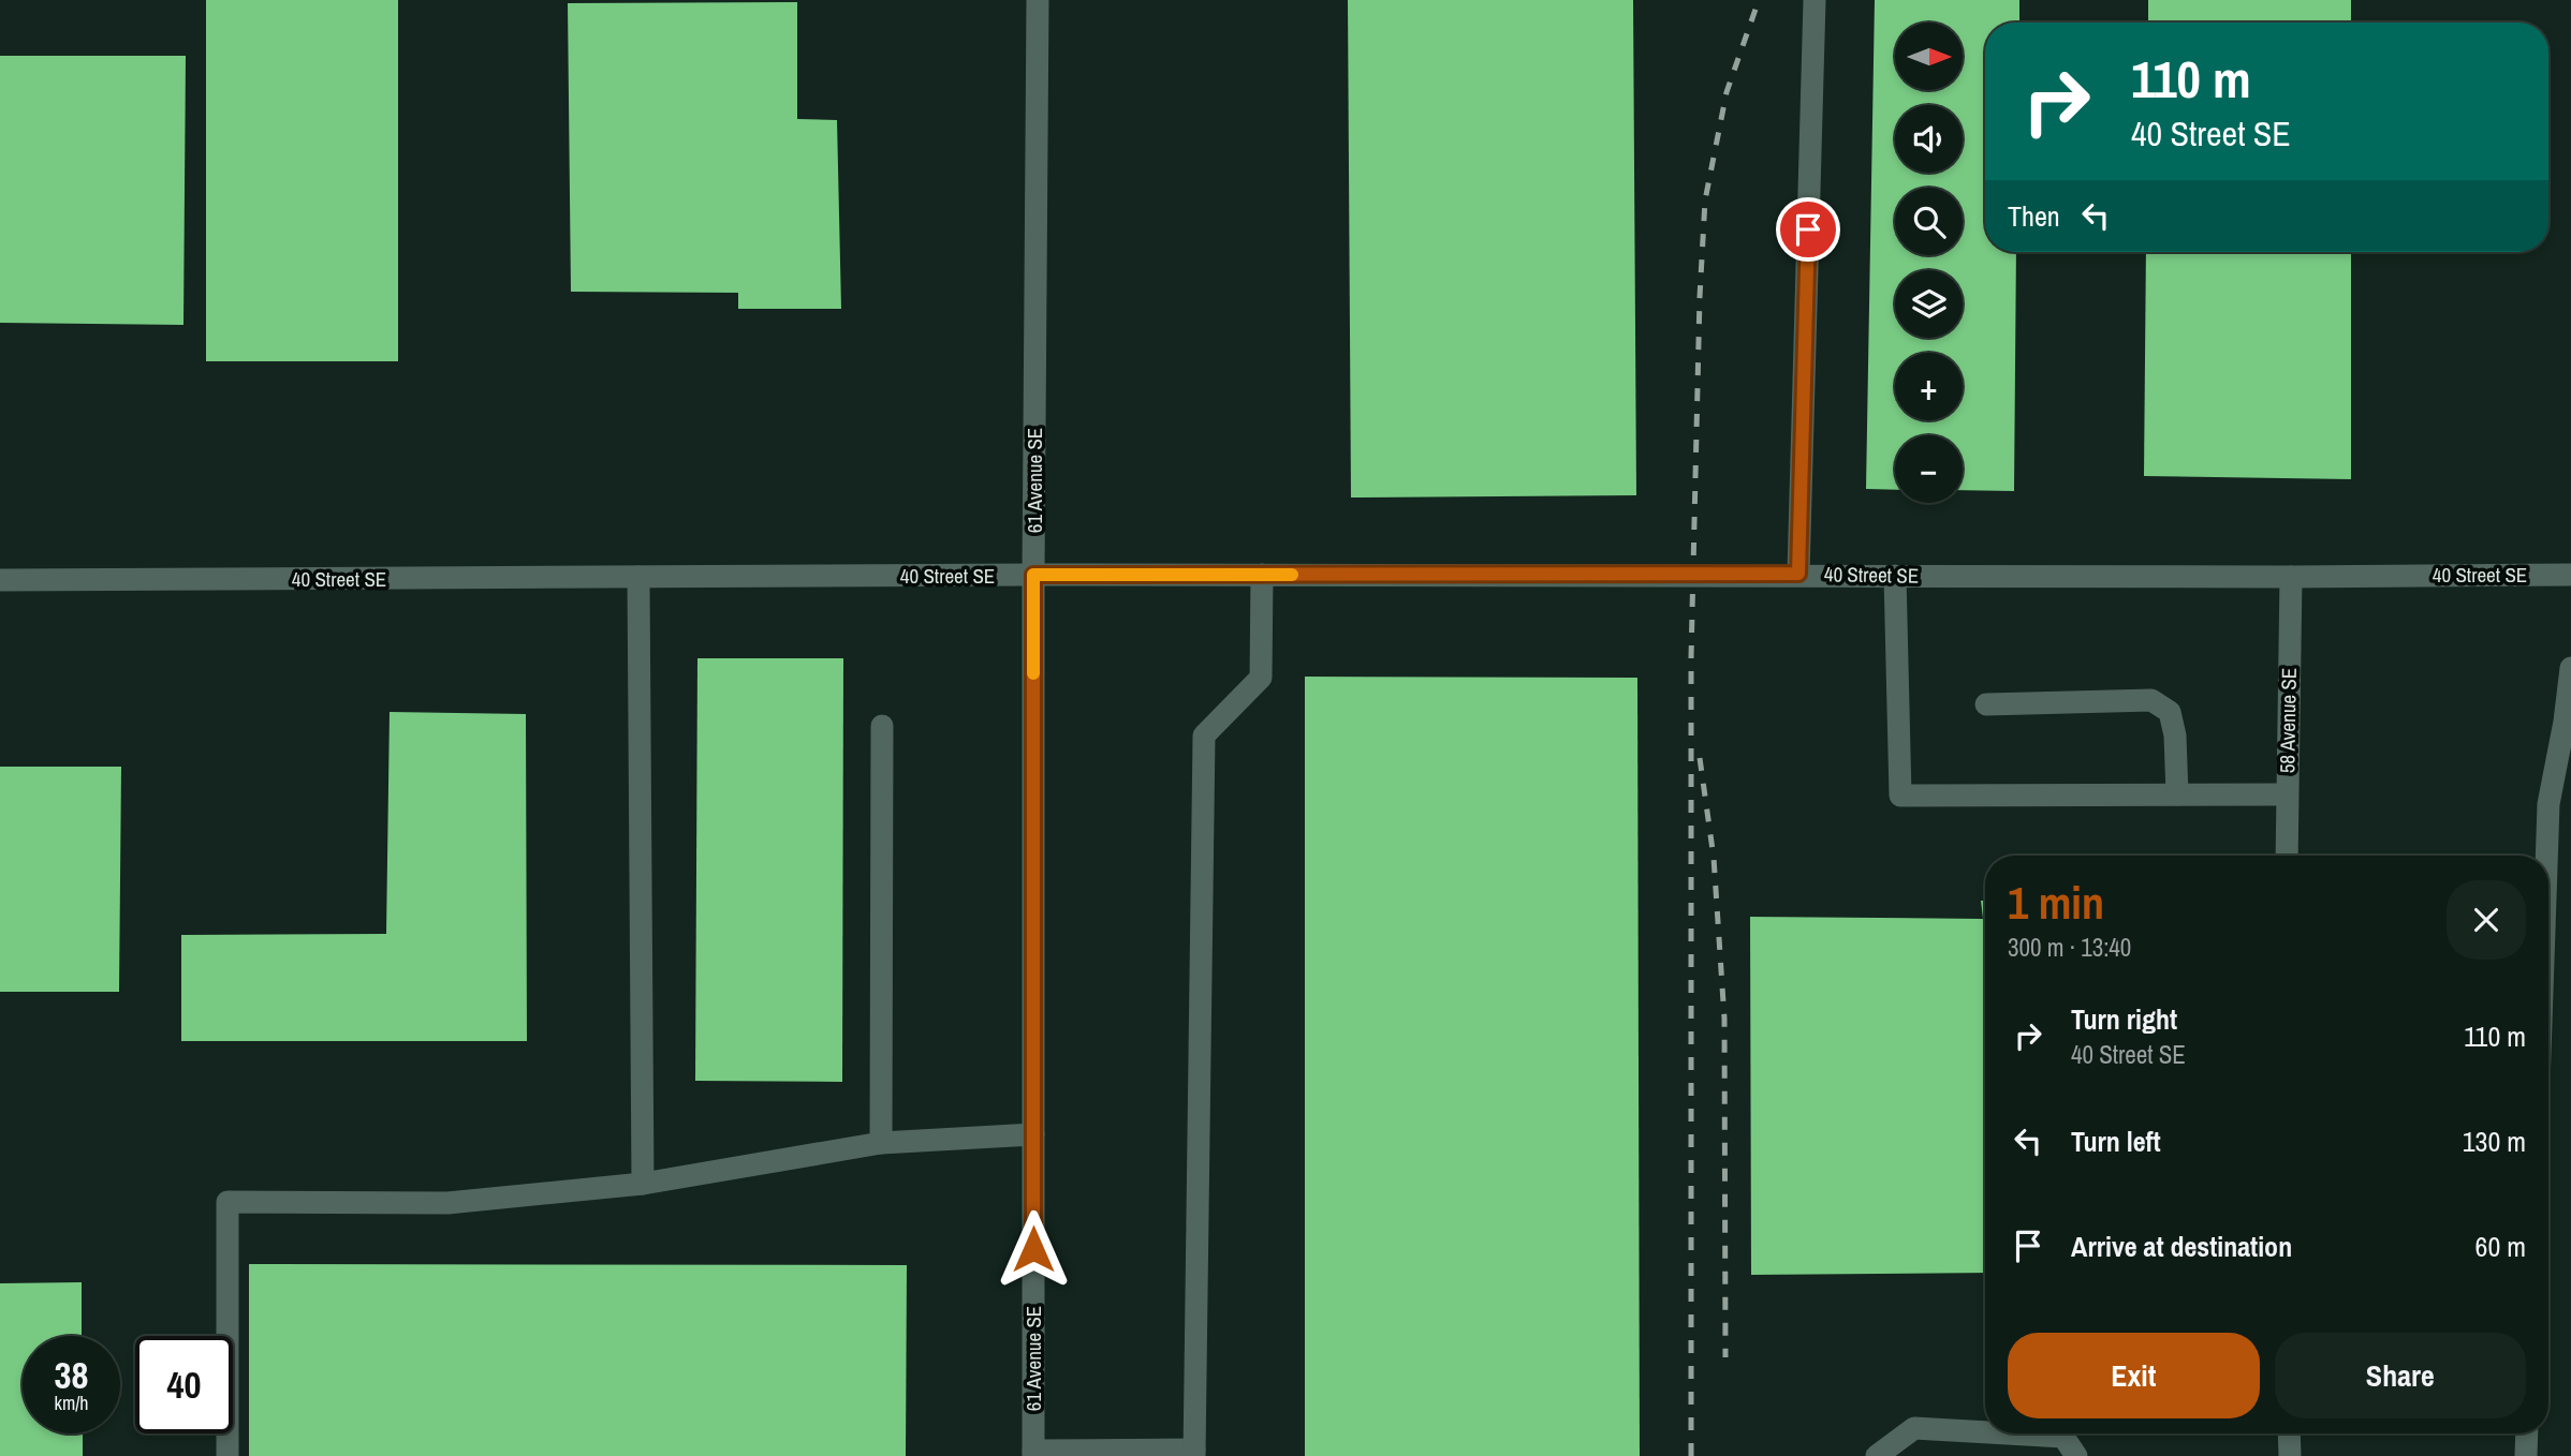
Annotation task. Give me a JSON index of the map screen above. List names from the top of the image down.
{
  "streets": {
    "street": ["61 Avenue SE", "40 Street SE", "58 Avenue SE"]
  },
  "crossings": [
    ["61 Avenue SE", "40 Street SE"],
    ["40 Street SE", "58 Avenue SE"]
  ],
  "north": "right",
  "page": {
    "map_buttons": ["+", "−"],
    "turn": ["110 m", "40 Street SE"],
    "then": "Then",
    "heading": ["1 min", "300 m · 13:40"],
    "list": [
      {
        "name": "Turn right",
        "note": "40 Street SE",
        "value": "110 m"
      },
      {
        "name": "Turn left",
        "value": "130 m"
      },
      {
        "name": "Arrive at destination",
        "value": "60 m"
      }
    ],
    "buttons": ["Exit", "Share"],
    "speed": "38 km/h",
    "limit": "40"
  }
}
